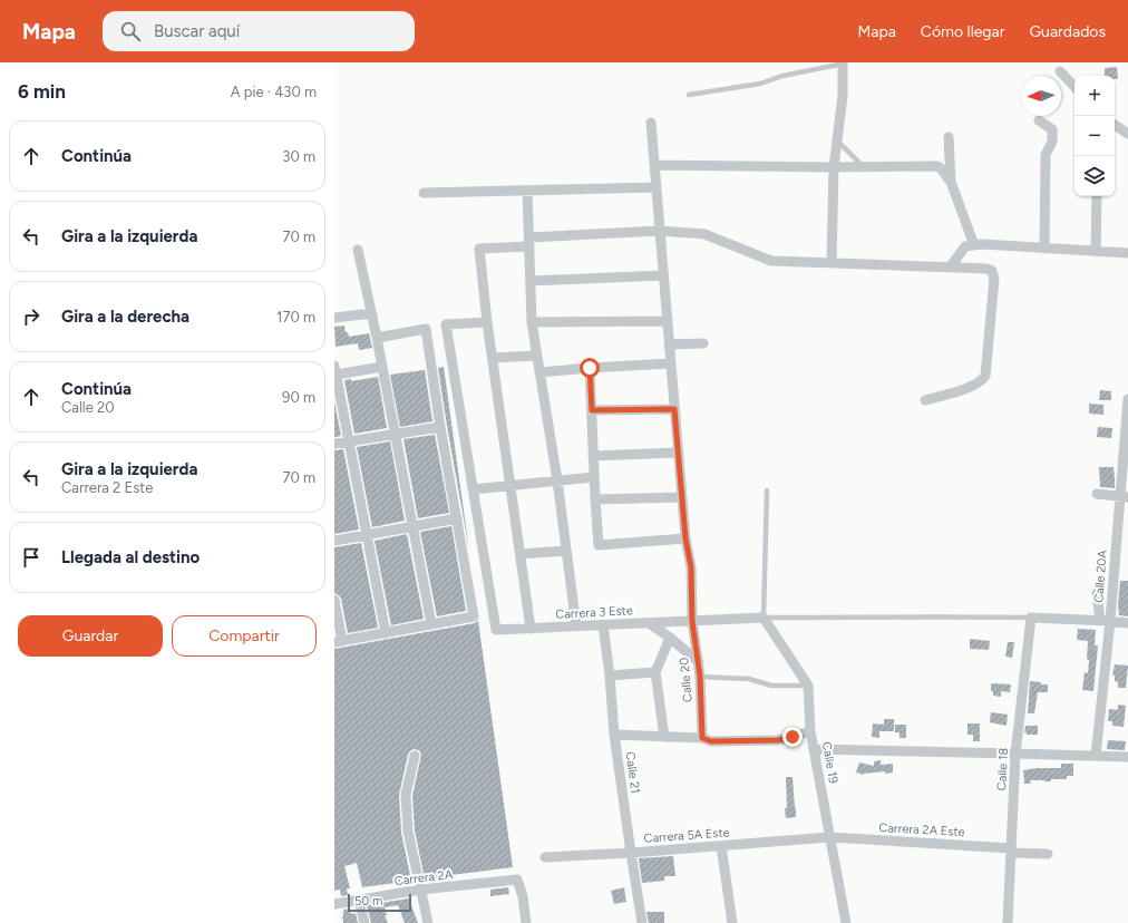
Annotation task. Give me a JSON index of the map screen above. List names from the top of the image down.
{
  "streets": {
    "street": [
      "Calle 20A",
      "Carrera 3 Este",
      "Calle 20",
      "Calle 19",
      "Calle 18",
      "Calle 21",
      "Carrera 2A Este",
      "Carrera 5A Este",
      "Carrera 2A"
    ]
  },
  "crossings": [
    ["Carrera 3 Este", "Calle 20"],
    ["Carrera 3 Este", "Calle 21"],
    ["Calle 19", "Carrera 2A Este"],
    ["Calle 19", "Carrera 5A Este"],
    ["Calle 18", "Carrera 2A Este"],
    ["Calle 21", "Carrera 5A Este"],
    ["Carrera 2A Este", "Carrera 5A Este"]
  ],
  "scale_bar": "50 m",
  "north": "left",
  "page": {
    "header": "Mapa",
    "search": "Buscar aquí",
    "nav": ["Mapa", "Cómo llegar", "Guardados"],
    "heading": ["6 min", "A pie · 430 m"],
    "map_buttons": ["+", "−"],
    "list": [
      ["Continúa", "30 m"],
      ["Gira a la izquierda", "70 m"],
      ["Gira a la derecha", "170 m"],
      ["Continúa", "Calle 20", "90 m"],
      ["Gira a la izquierda", "Carrera 2 Este", "70 m"],
      "Llegada al destino"
    ],
    "buttons": ["Guardar", "Compartir"],
    "scale": "50 m"
  }
}
